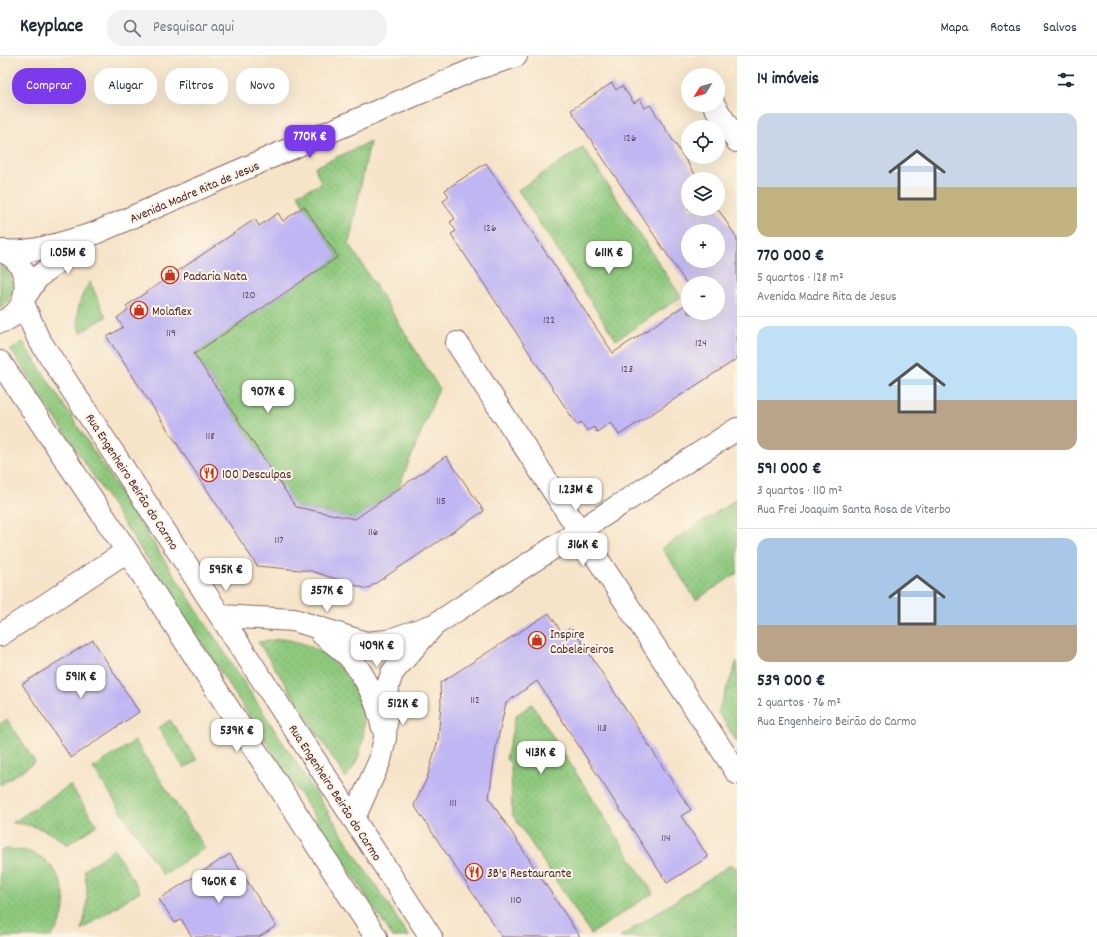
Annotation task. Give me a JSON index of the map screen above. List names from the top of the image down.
{
  "streets": {
    "street": ["Avenida Madre Rita de Jesus", "Rua Engenheiro Beirão do Carmo"]
  },
  "crossings": [
    ["Avenida Madre Rita de Jesus", "Rua Engenheiro Beirão do Carmo"]
  ],
  "places": {
    "shop": ["Padaria Nata", "Molaflex", "Inspire Cabeleireiros"],
    "restaurant": ["100 Desculpas", "3B's Restaurante"]
  },
  "house_numbers": [
    "126",
    "126",
    "120",
    "122",
    "119",
    "124",
    "123",
    "118",
    "115",
    "116",
    "117",
    "112",
    "113",
    "111",
    "114",
    "110"
  ],
  "north": "bottom left",
  "page": {
    "header": "Keyplace",
    "search": "Pesquisar aqui",
    "nav": ["Mapa", "Rotas", "Salvos"],
    "heading": "14 imóveis",
    "map_buttons": ["+", "−"],
    "chip": [
      "Comprar",
      "Alugar",
      "Filtros",
      "Novo"
    ],
    "list": [
      {
        "name": "770 000 €",
        "note": "5 quartos · 128 m² · Avenida Madre Rita de Jesus"
      },
      {
        "name": "591 000 €",
        "note": "3 quartos · 110 m² · Rua Frei Joaquim Santa Rosa de Viterbo"
      },
      {
        "name": "539 000 €",
        "note": "2 quartos · 76 m² · Rua Engenheiro Beirão do Carmo"
      }
    ],
    "price": [
      "770K €",
      "1.05M €",
      "611K €",
      "907K €",
      "1.23M €",
      "316K €",
      "595K €",
      "357K €",
      "409K €",
      "591K €",
      "512K €",
      "539K €",
      "413K €",
      "960K €"
    ]
  }
}
